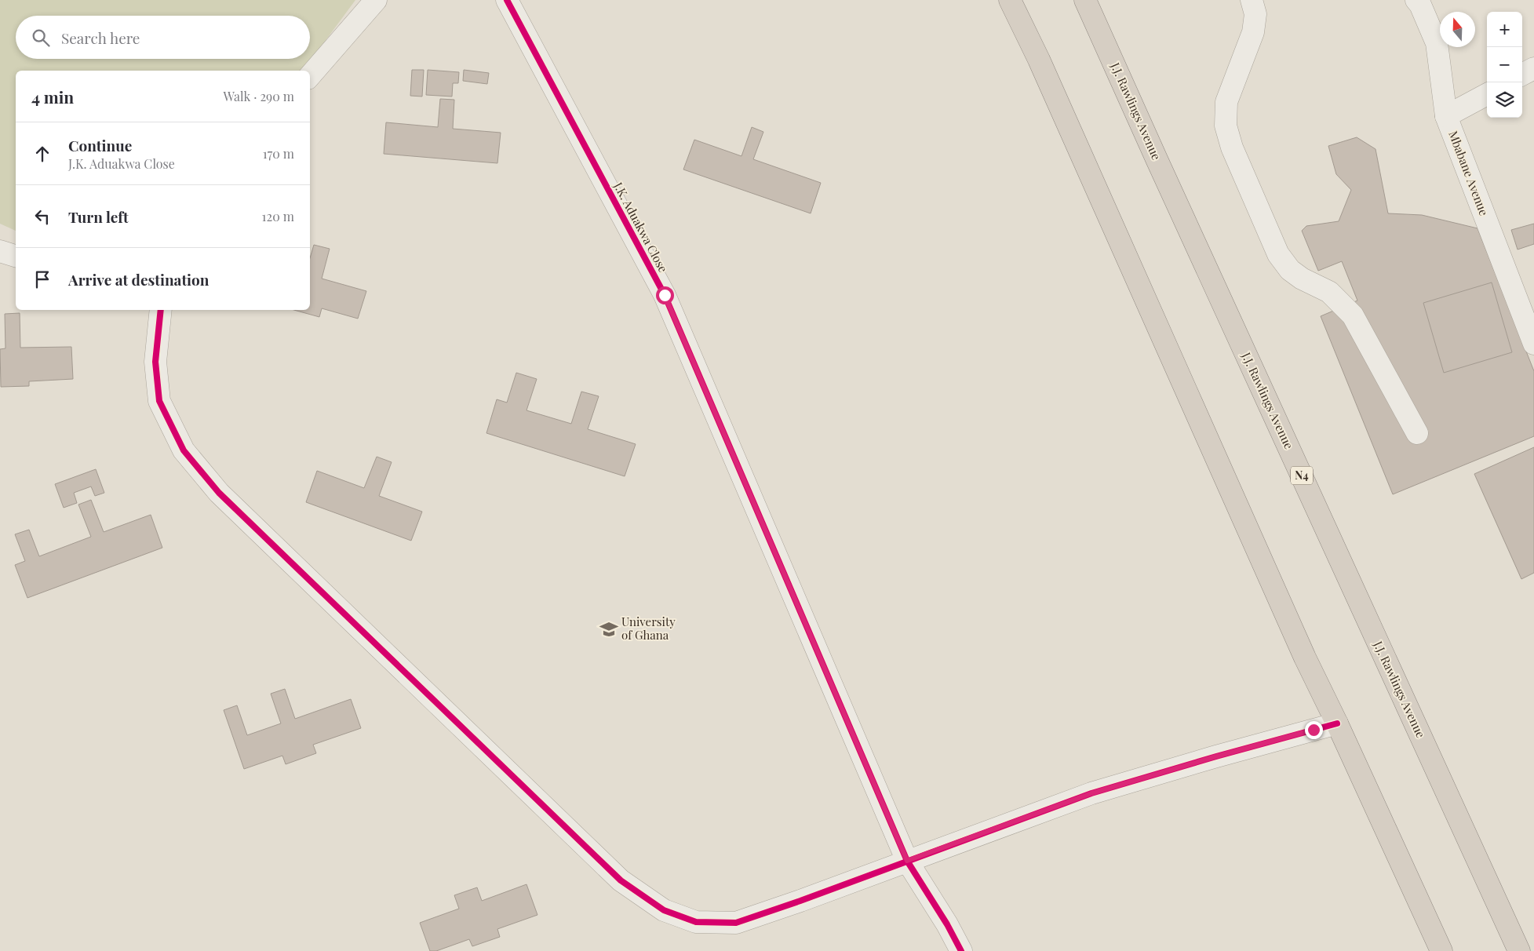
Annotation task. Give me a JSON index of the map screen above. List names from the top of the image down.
{
  "streets": {
    "highway": ["J.J. Rawlings Avenue", "N4"],
    "street": ["Mbabane Avenue", "J.K. Aduakwa Close"]
  },
  "places": {
    "school or university": ["University of Ghana"]
  },
  "north": "top",
  "page": {
    "map_buttons": ["+", "−"],
    "search": "Search here",
    "heading": ["4 min", "Walk · 290 m"],
    "list": [
      ["Continue", "J.K. Aduakwa Close", "170 m"],
      ["Turn left", "120 m"],
      "Arrive at destination"
    ]
  }
}
